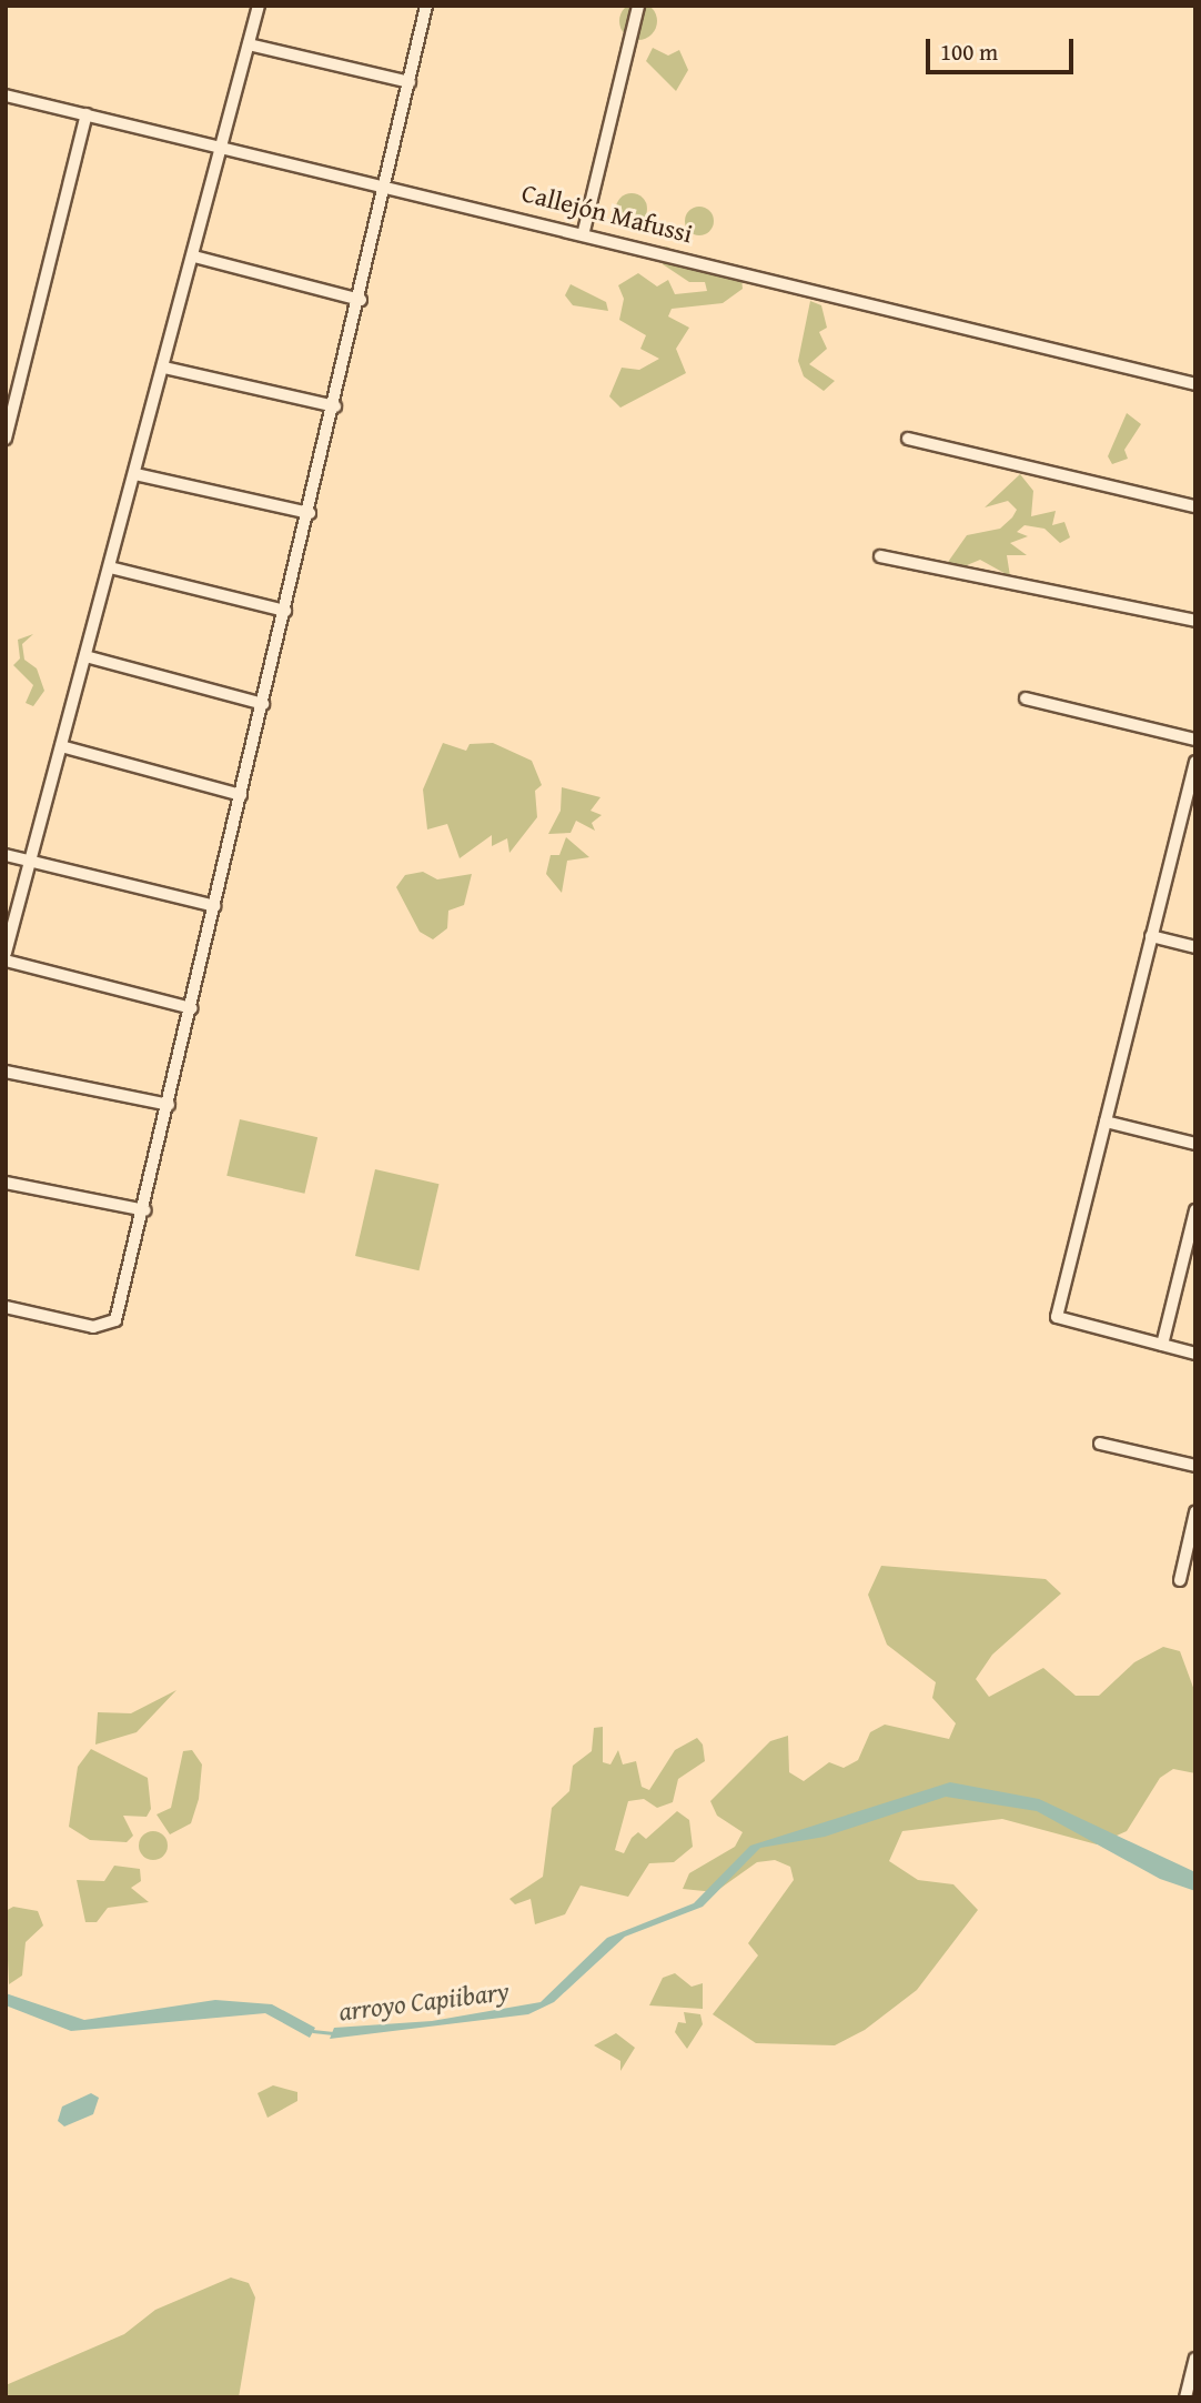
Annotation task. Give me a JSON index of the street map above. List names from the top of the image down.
{
  "streets": {
    "street": ["Callejón Mafussi"]
  },
  "water": ["arroyo Capiibary"],
  "scale_bar": "100 m"
}
